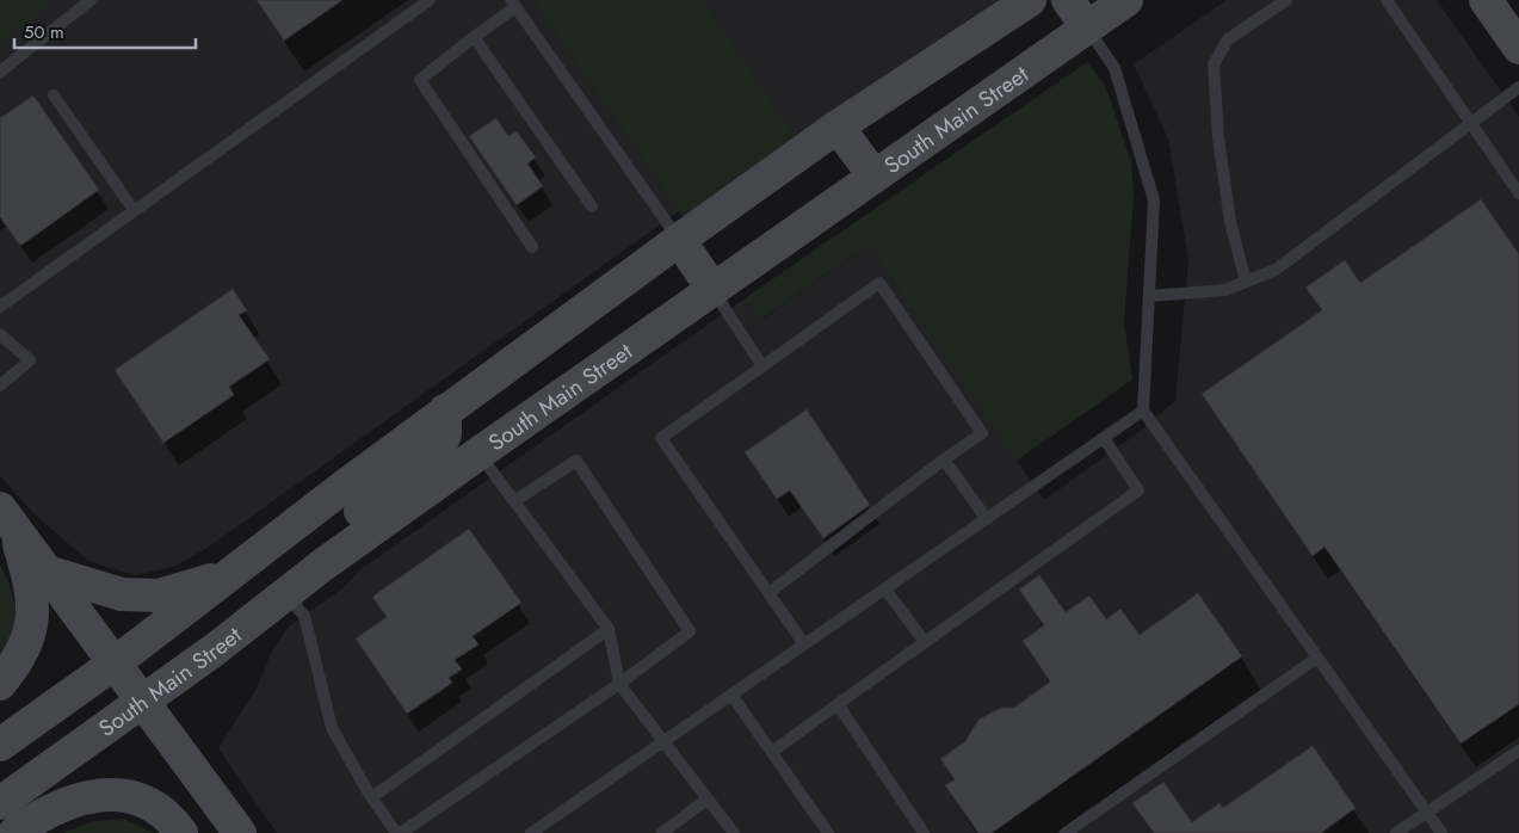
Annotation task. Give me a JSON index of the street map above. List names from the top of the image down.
{
  "streets": {
    "main road": ["South Main Street"]
  },
  "scale_bar": "50 m"
}
